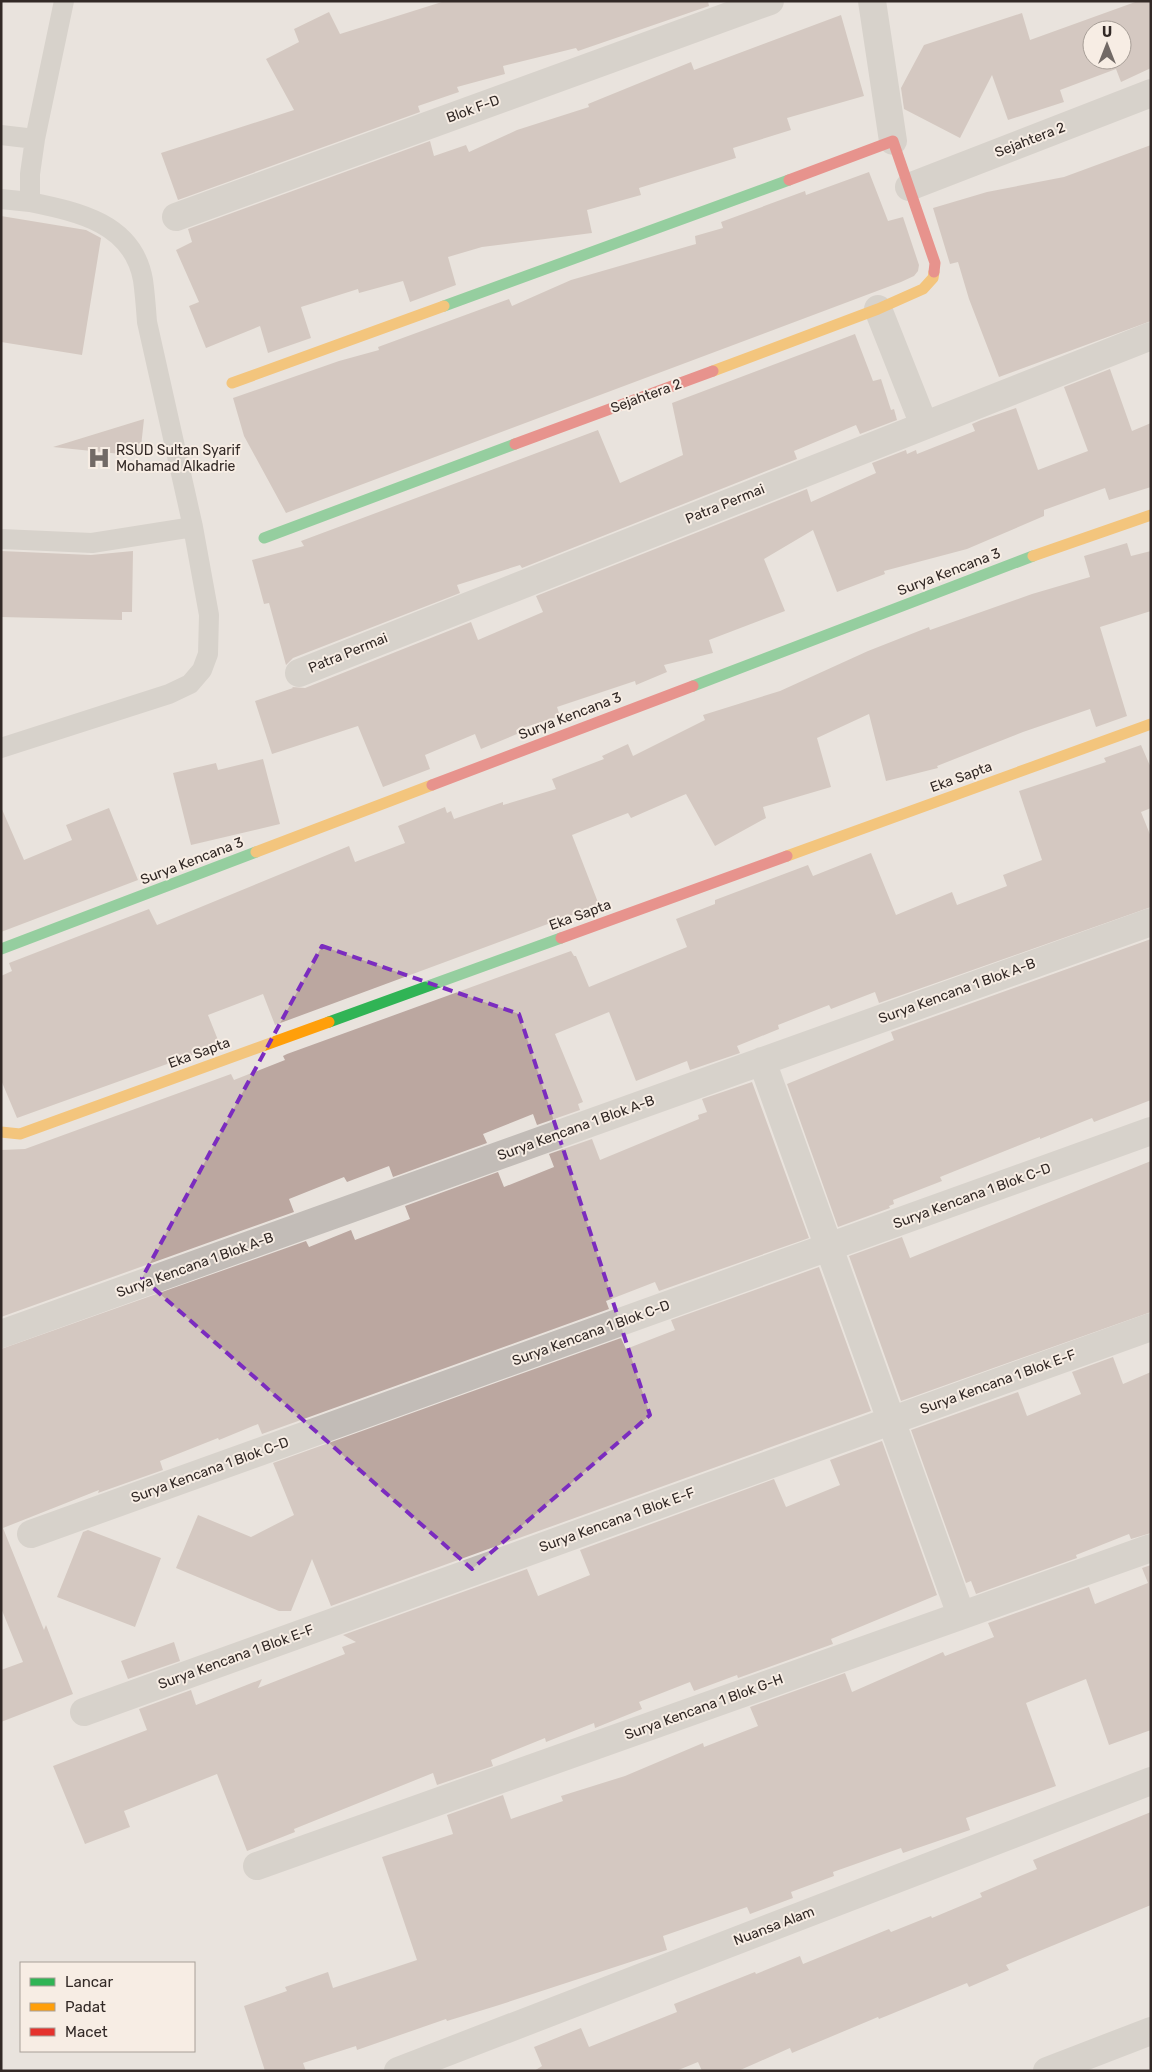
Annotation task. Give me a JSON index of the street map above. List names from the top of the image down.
{
  "streets": {
    "street": [
      "Blok F-D",
      "Sejahtera 2",
      "Patra Permai",
      "Surya Kencana 3",
      "Eka Sapta",
      "Surya Kencana 1 Blok A-B",
      "Surya Kencana 1 Blok C-D",
      "Surya Kencana 1 Blok E-F",
      "Surya Kencana 1 Blok G-H",
      "Nuansa Alam"
    ]
  },
  "places": {
    "hospital": ["RSUD Sultan Syarif Mohamad Alkadrie"]
  },
  "legend": ["Lancar", "Padat", "Macet"],
  "north": "top"
}
